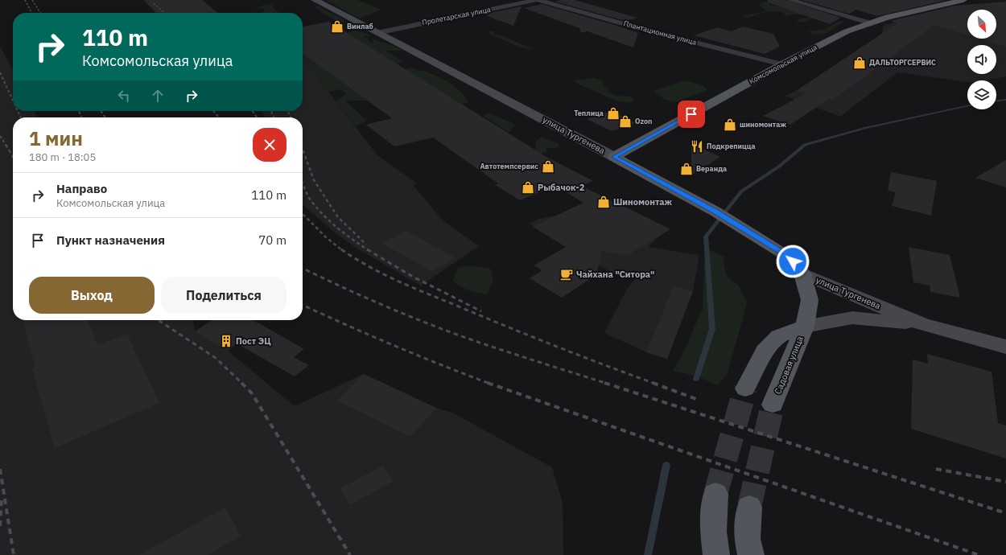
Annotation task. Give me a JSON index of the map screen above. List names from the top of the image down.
{
  "streets": {
    "main road": ["Комсомольская улица", "улица Тургенева", "Садовая улица"],
    "street": ["Пролетарская улица", "Плантационная улица"]
  },
  "crossings": [
    ["Пролетарская улица", "Плантационная улица"],
    ["Пролетарская улица", "улица Тургенева"],
    ["Плантационная улица", "Комсомольская улица"],
    ["Комсомольская улица", "улица Тургенева"],
    ["улица Тургенева", "Садовая улица"]
  ],
  "places": {
    "shop": [
      "Винлаб",
      "ДАЛЬТОРГСЕРВИС",
      "Теплица",
      "Ozon",
      "шиномонтаж",
      "Автотемпсервис",
      "Веранда",
      "Рыбачок-2",
      "Шиномонтаж"
    ],
    "restaurant": ["Подкрепицца"],
    "cafe": ["Чайхана \"Ситора\""],
    "building": ["Пост ЭЦ"]
  },
  "north": "bottom right",
  "page": {
    "turn": ["110 m", "Комсомольская улица"],
    "heading": ["1 мин", "180 m · 18:05"],
    "list": [
      {
        "name": "Направо",
        "note": "Комсомольская улица",
        "value": "110 m"
      },
      {
        "name": "Пункт назначения",
        "value": "70 m"
      }
    ],
    "buttons": ["Выход", "Поделиться"]
  }
}
